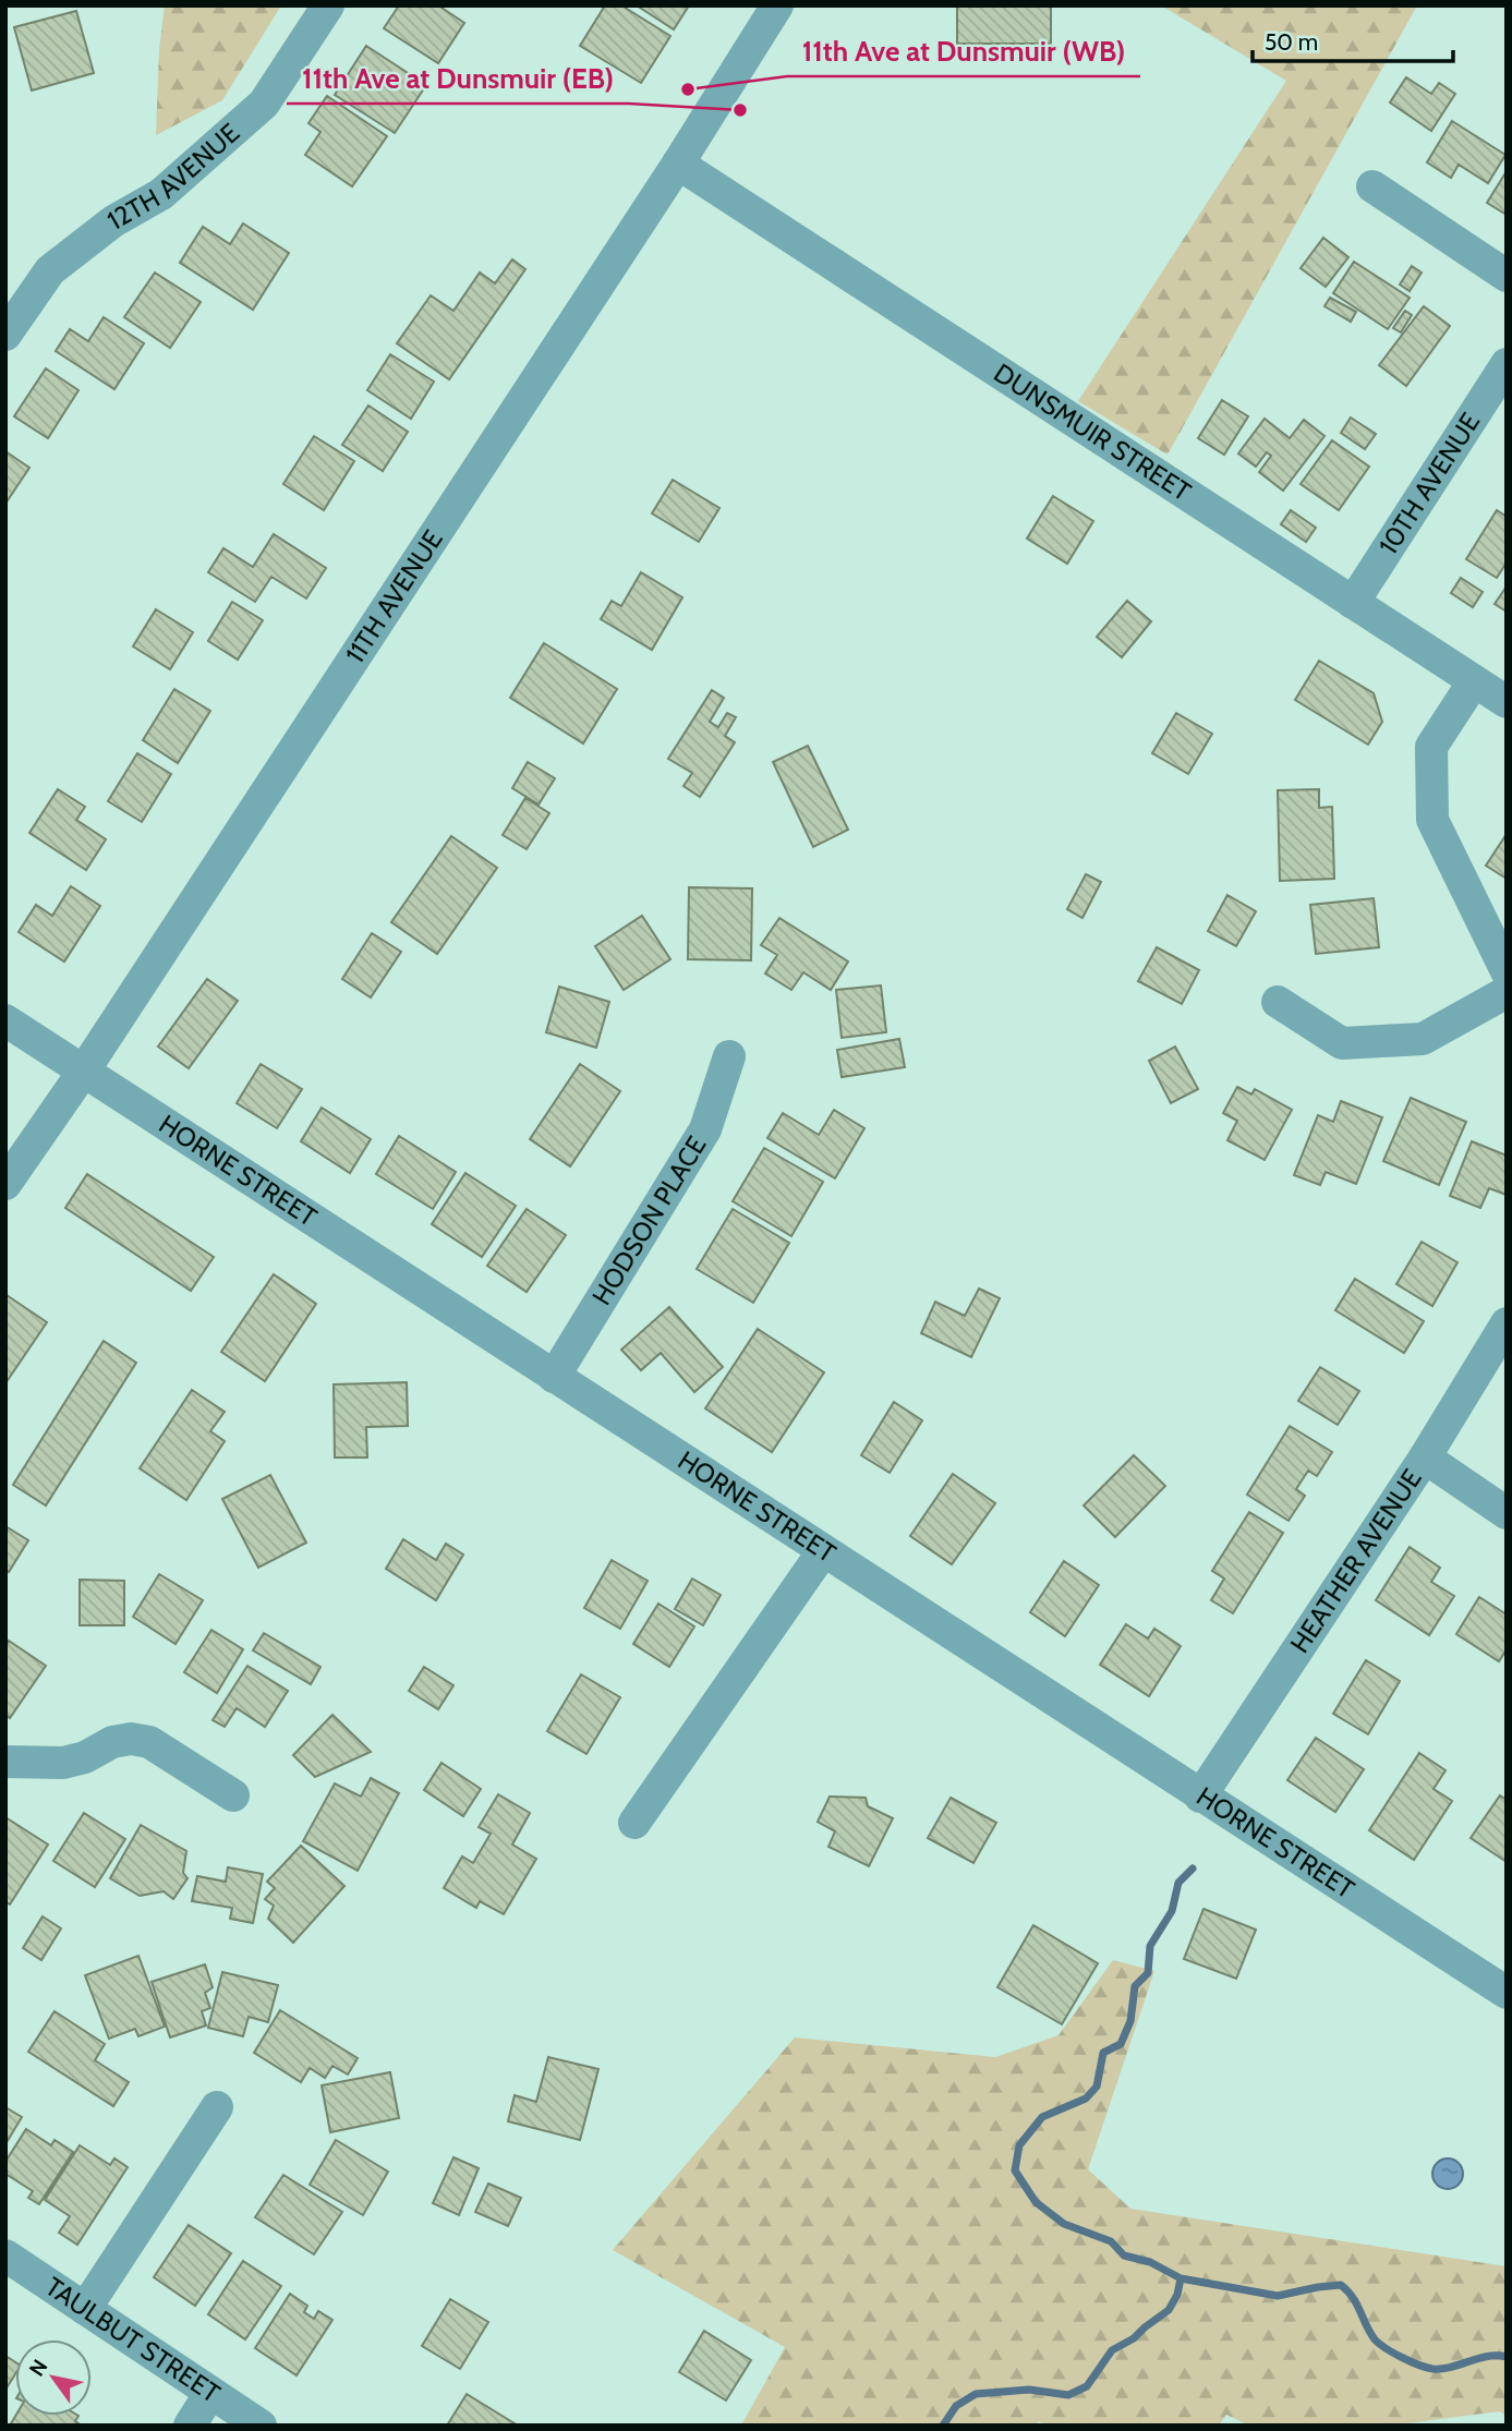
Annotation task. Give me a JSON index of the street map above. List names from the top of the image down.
{
  "streets": {
    "street": [
      "12TH AVENUE",
      "DUNSMUIR STREET",
      "10TH AVENUE",
      "11TH AVENUE",
      "HORNE STREET",
      "HODSON PLACE",
      "HEATHER AVENUE",
      "TAULBUT STREET"
    ]
  },
  "crossings": [
    ["DUNSMUIR STREET", "10TH AVENUE"],
    ["DUNSMUIR STREET", "11TH AVENUE"],
    ["11TH AVENUE", "HORNE STREET"],
    ["HORNE STREET", "HODSON PLACE"],
    ["HORNE STREET", "HEATHER AVENUE"]
  ],
  "places": ["11th Ave at Dunsmuir (WB)", "11th Ave at Dunsmuir (EB)"],
  "scale_bar": "50 m",
  "north": "top left"
}
